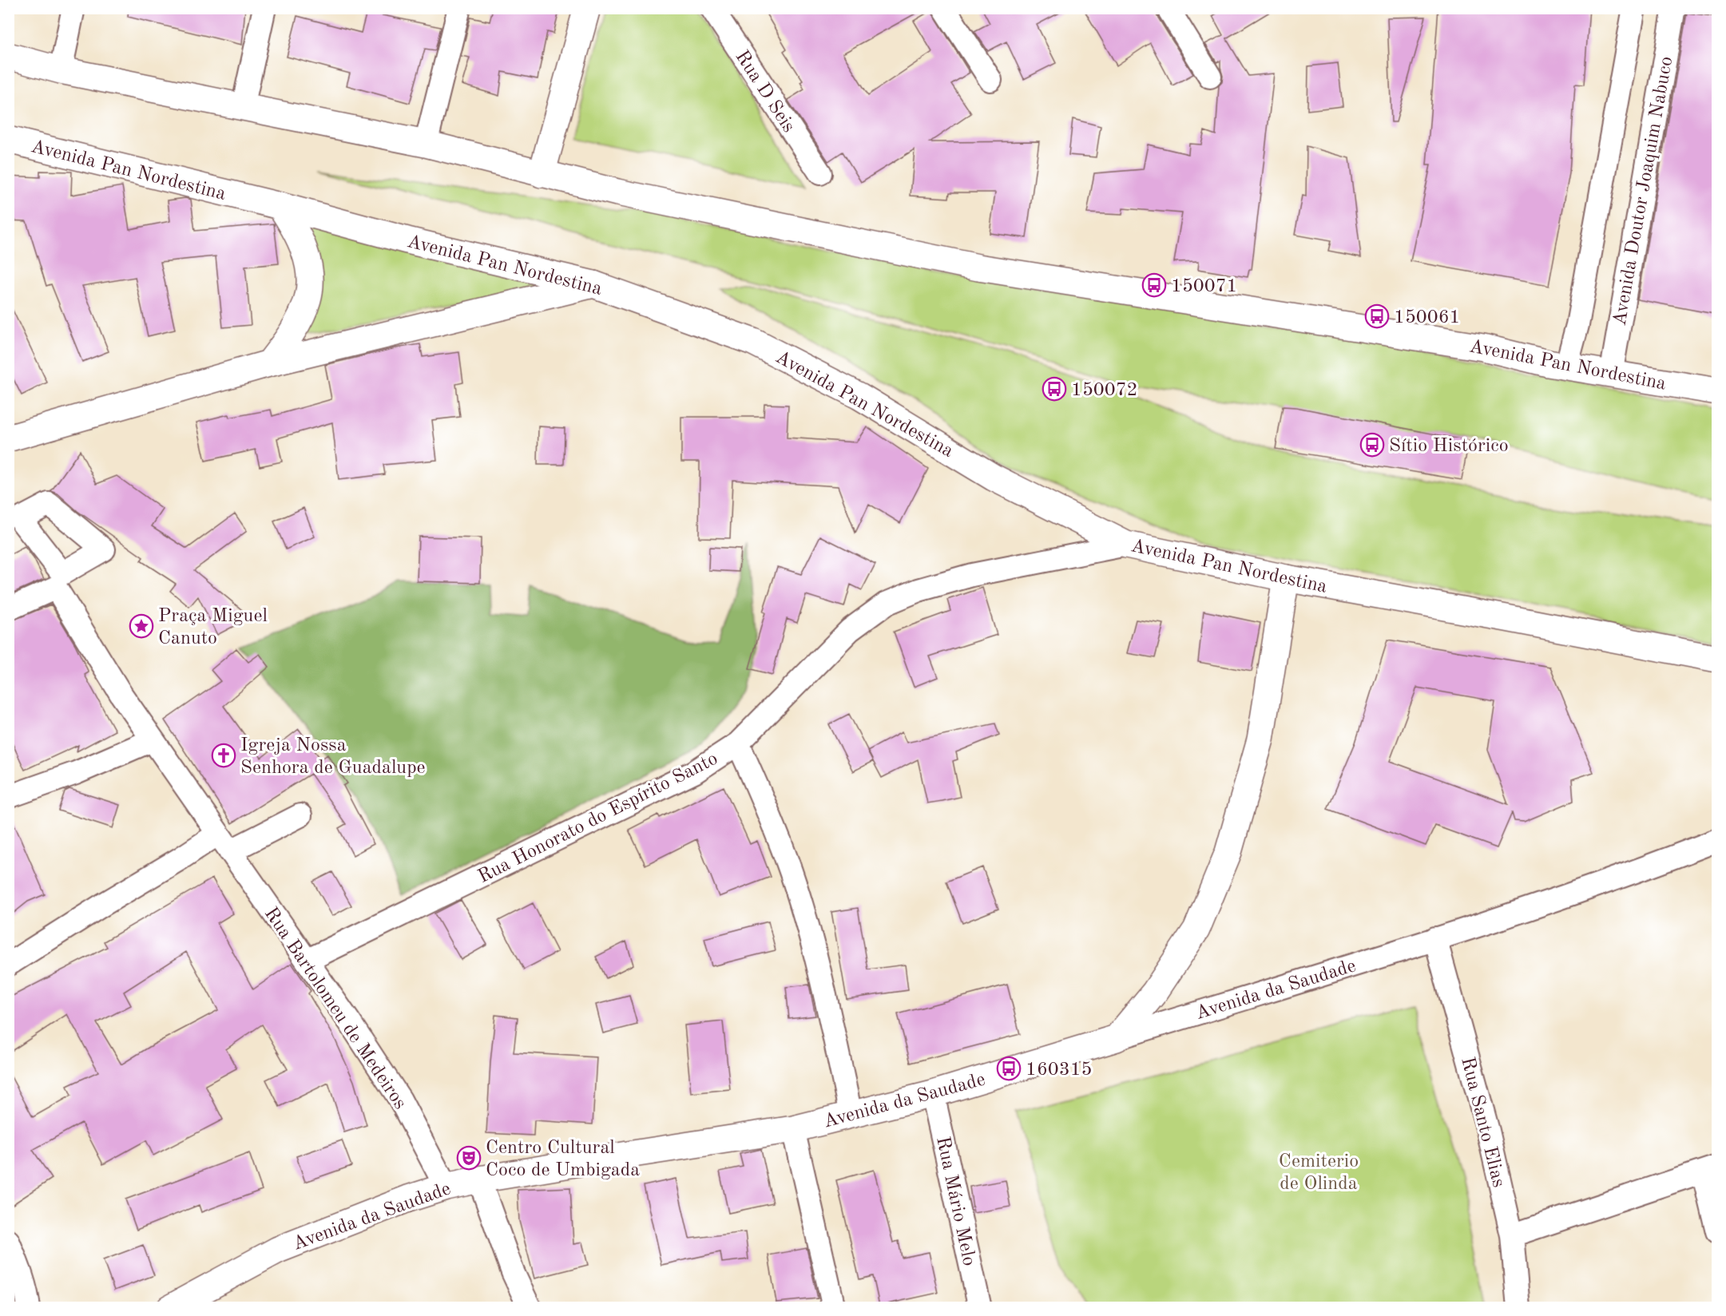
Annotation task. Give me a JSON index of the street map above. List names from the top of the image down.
{
  "streets": {
    "main road": ["Avenida Pan Nordestina", "Avenida da Saudade"],
    "street": [
      "Rua D Seis",
      "Avenida Doutor Joaquim Nabuco",
      "Rua Honorato do Espírito Santo",
      "Rua Bartolomeu de Medeiros",
      "Rua Santo Elias",
      "Rua Mário Melo"
    ]
  },
  "crossings": [
    ["Avenida Pan Nordestina", "Avenida Doutor Joaquim Nabuco"],
    ["Avenida Pan Nordestina", "Rua Honorato do Espírito Santo"],
    ["Rua Honorato do Espírito Santo", "Rua Bartolomeu de Medeiros"],
    ["Avenida da Saudade", "Rua Bartolomeu de Medeiros"],
    ["Avenida da Saudade", "Rua Santo Elias"],
    ["Avenida da Saudade", "Rua Mário Melo"]
  ],
  "parks": ["Cemiterio de Olinda"],
  "places": {
    "bus stop": [
      "150071",
      "150061",
      "150072",
      "Sítio Histórico",
      "160315"
    ],
    "place": ["Praça Miguel Canuto"],
    "church": ["Igreja Nossa Senhora de Guadalupe"],
    "theatre": ["Centro Cultural Coco de Umbigada"]
  }
}
